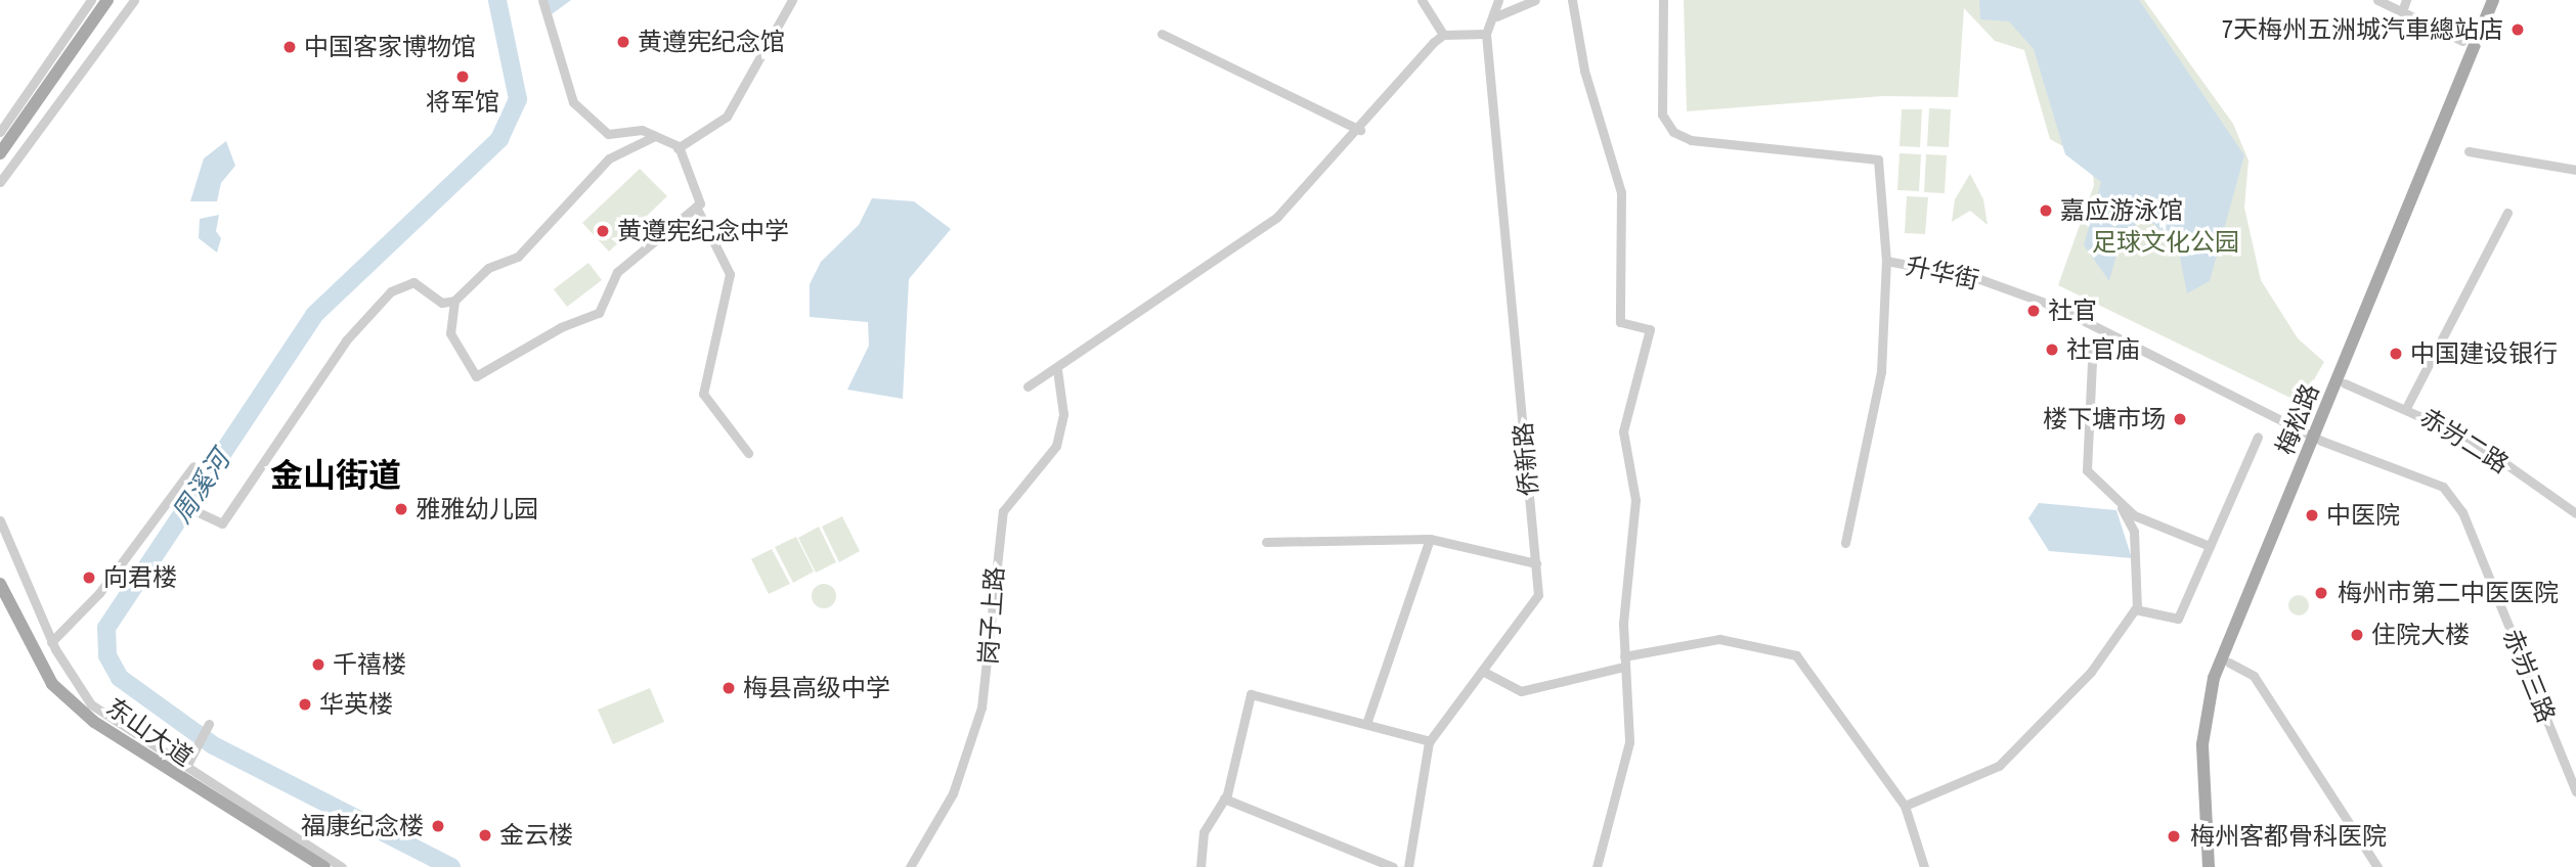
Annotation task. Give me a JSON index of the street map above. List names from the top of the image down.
{
  "streets": {
    "main road": ["梅松路", "东山大道"],
    "street": [
      "升华街",
      "赤岃二路",
      "侨新路",
      "岗子上路",
      "赤岃三路"
    ]
  },
  "crossings": [
    ["升华街", "梅松路"],
    ["升华街", "赤岃三路"],
    ["梅松路", "赤岃二路"],
    ["梅松路", "赤岃三路"]
  ],
  "districts": ["金山街道"],
  "water": ["周溪河"],
  "parks": ["足球文化公园"],
  "places": [
    "7天梅州五洲城汽車總站店",
    "黄遵宪纪念馆",
    "中国客家博物馆",
    "将军馆",
    "嘉应游泳馆",
    "黄遵宪纪念中学",
    "社官",
    "社官庙",
    "中国建设银行",
    "楼下塘市场",
    "雅雅幼儿园",
    "中医院",
    "向君楼",
    "梅州市第二中医医院",
    "住院大楼",
    "千禧楼",
    "梅县高级中学",
    "华英楼",
    "福康纪念楼",
    "金云楼",
    "梅州客都骨科医院"
  ]
}
